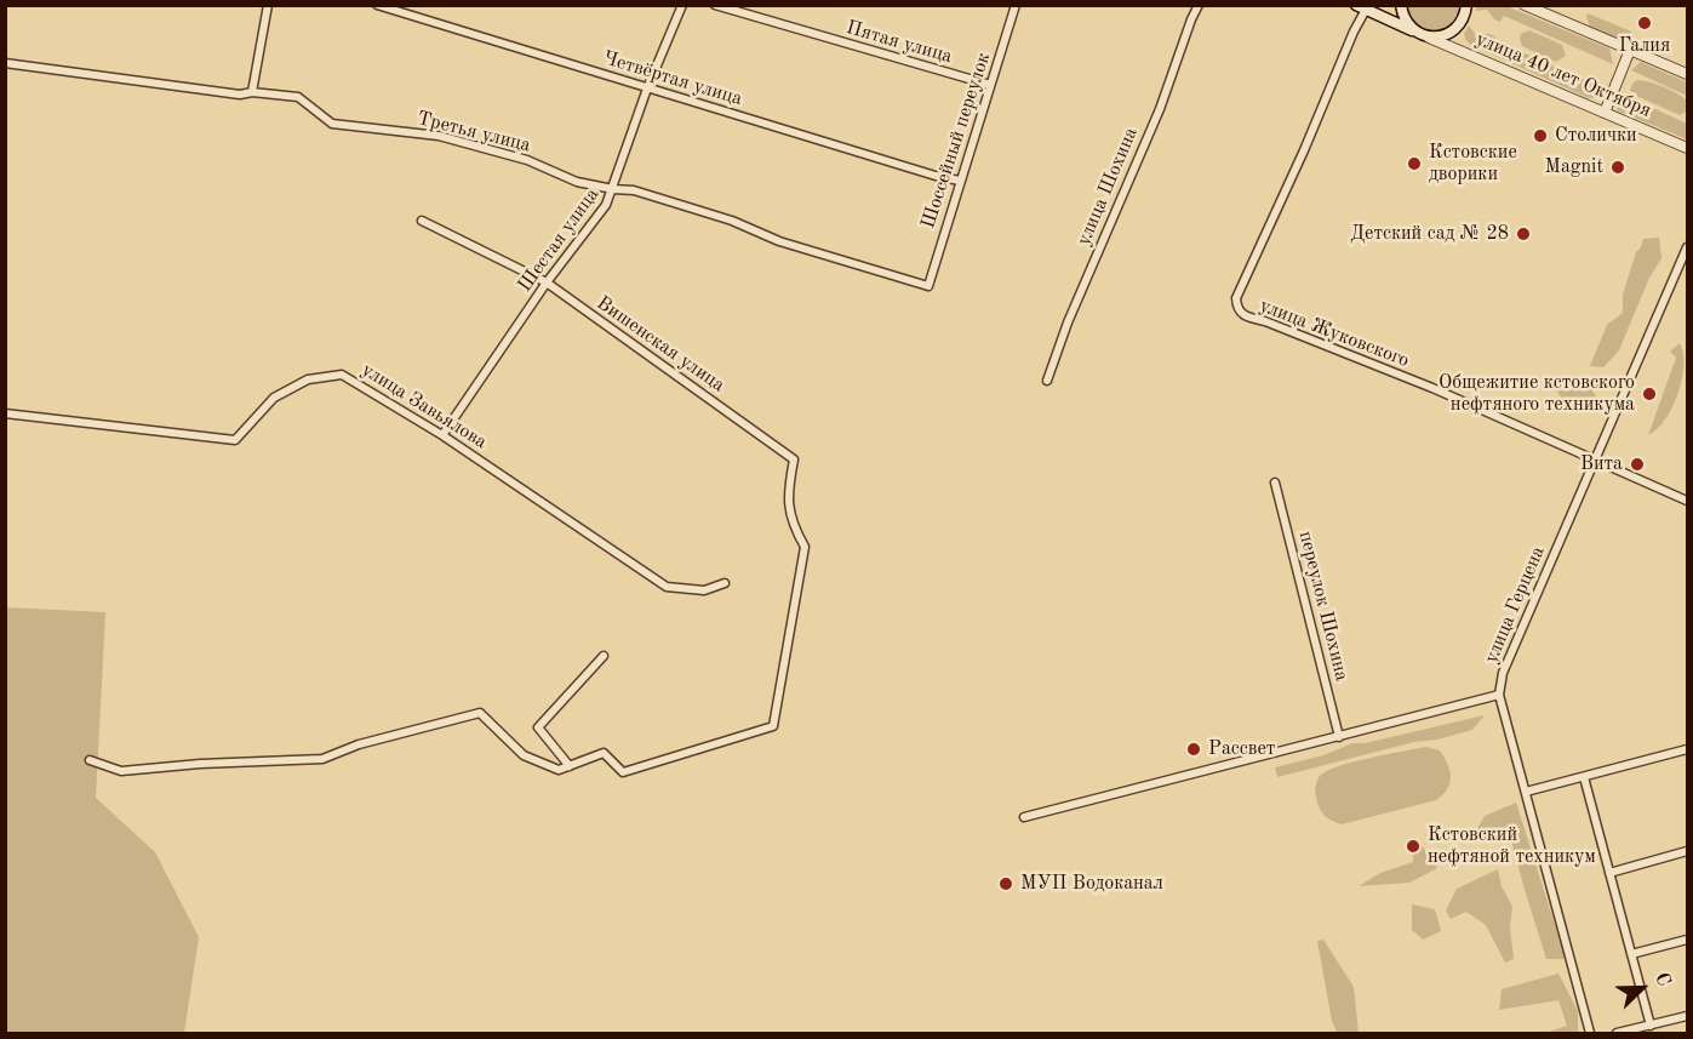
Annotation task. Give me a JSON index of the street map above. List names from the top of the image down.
{
  "streets": {
    "main road": ["улица 40 лет Октября"],
    "street": [
      "Пятая улица",
      "Четвёртая улица",
      "Третья улица",
      "Шоссейный переулок",
      "улица Шохина",
      "Шестая улица",
      "улица Жуковского",
      "Вишенская улица",
      "улица Завьялова",
      "улица Герцена",
      "переулок Шохина"
    ]
  },
  "crossings": [
    ["Пятая улица", "Шоссейный переулок"],
    ["Четвёртая улица", "Шоссейный переулок"],
    ["Четвёртая улица", "Шестая улица"],
    ["Третья улица", "Шоссейный переулок"],
    ["Третья улица", "Шестая улица"],
    ["Шестая улица", "Вишенская улица"],
    ["Шестая улица", "улица Завьялова"],
    ["улица Жуковского", "улица Герцена"]
  ],
  "places": [
    "Галия",
    "Столички",
    "Кстовские дворики",
    "Magnit",
    "Детский сад № 28",
    "Общежитие кстовского нефтяного техникума",
    "Вита",
    "Рассвет",
    "Кстовский нефтяной техникум",
    "МУП Водоканал"
  ],
  "north": "top right"
}
